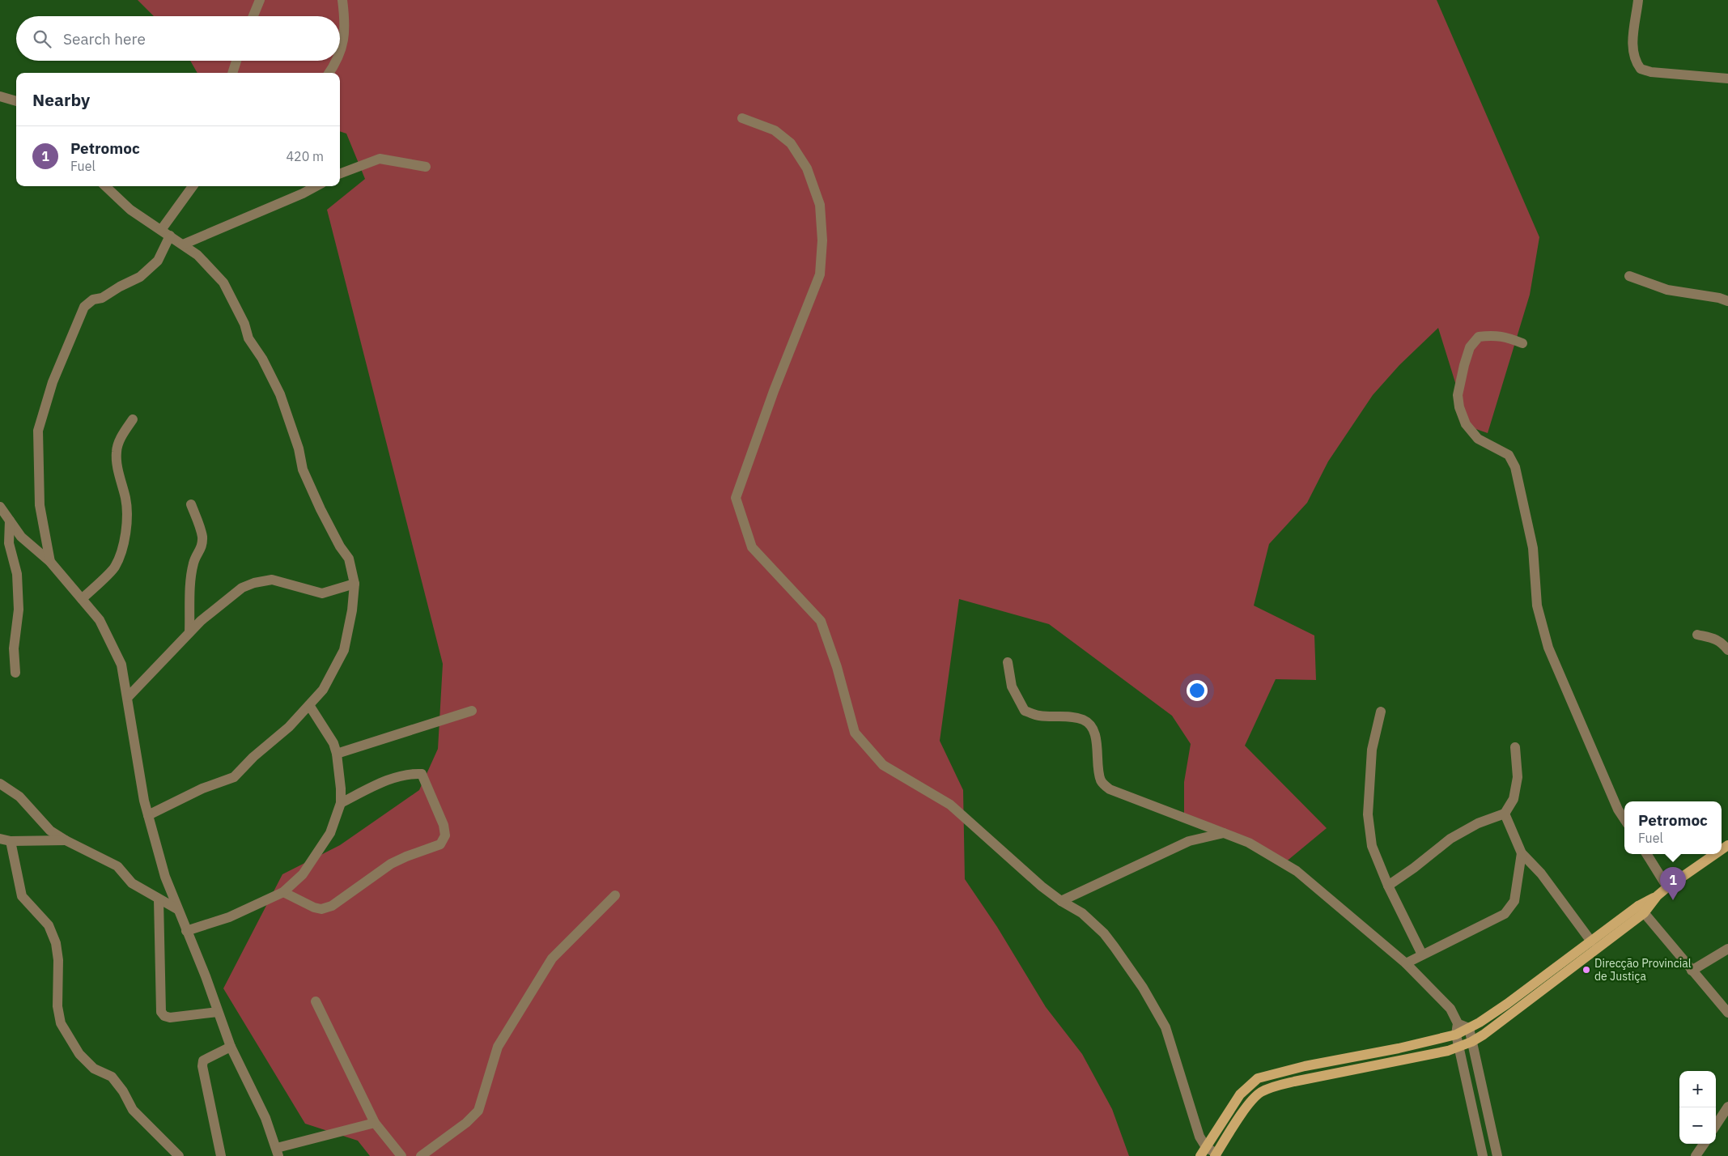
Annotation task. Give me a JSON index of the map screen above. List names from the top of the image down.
{
  "places": ["Direcção Provincial de Justiça"],
  "page": {
    "search": "Search here",
    "heading": "Nearby",
    "list": [
      {
        "mark": "1",
        "name": "Petromoc",
        "note": "Fuel",
        "value": "420 m"
      }
    ],
    "popup": ["Petromoc", "Fuel"],
    "pins": "1",
    "map_buttons": ["+", "−"]
  }
}
